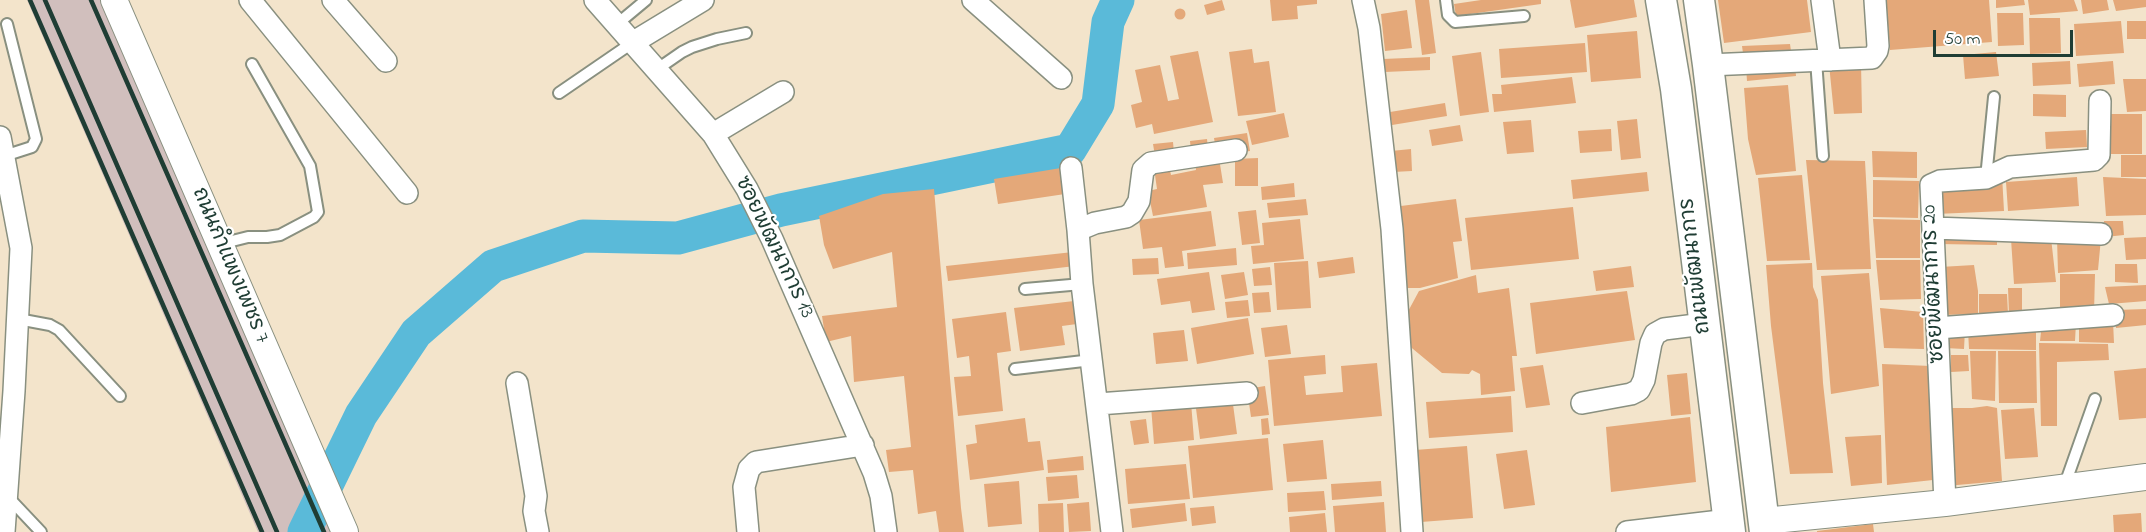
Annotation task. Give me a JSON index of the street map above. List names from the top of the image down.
{
  "streets": {
    "main road": ["ถนนพัฒนาการ"],
    "street": ["ซอยพัฒนาการ 13", "ถนนกำแพงเพชร 7", "ซอยพัฒนาการ 20"]
  },
  "scale_bar": "50 m"
}
